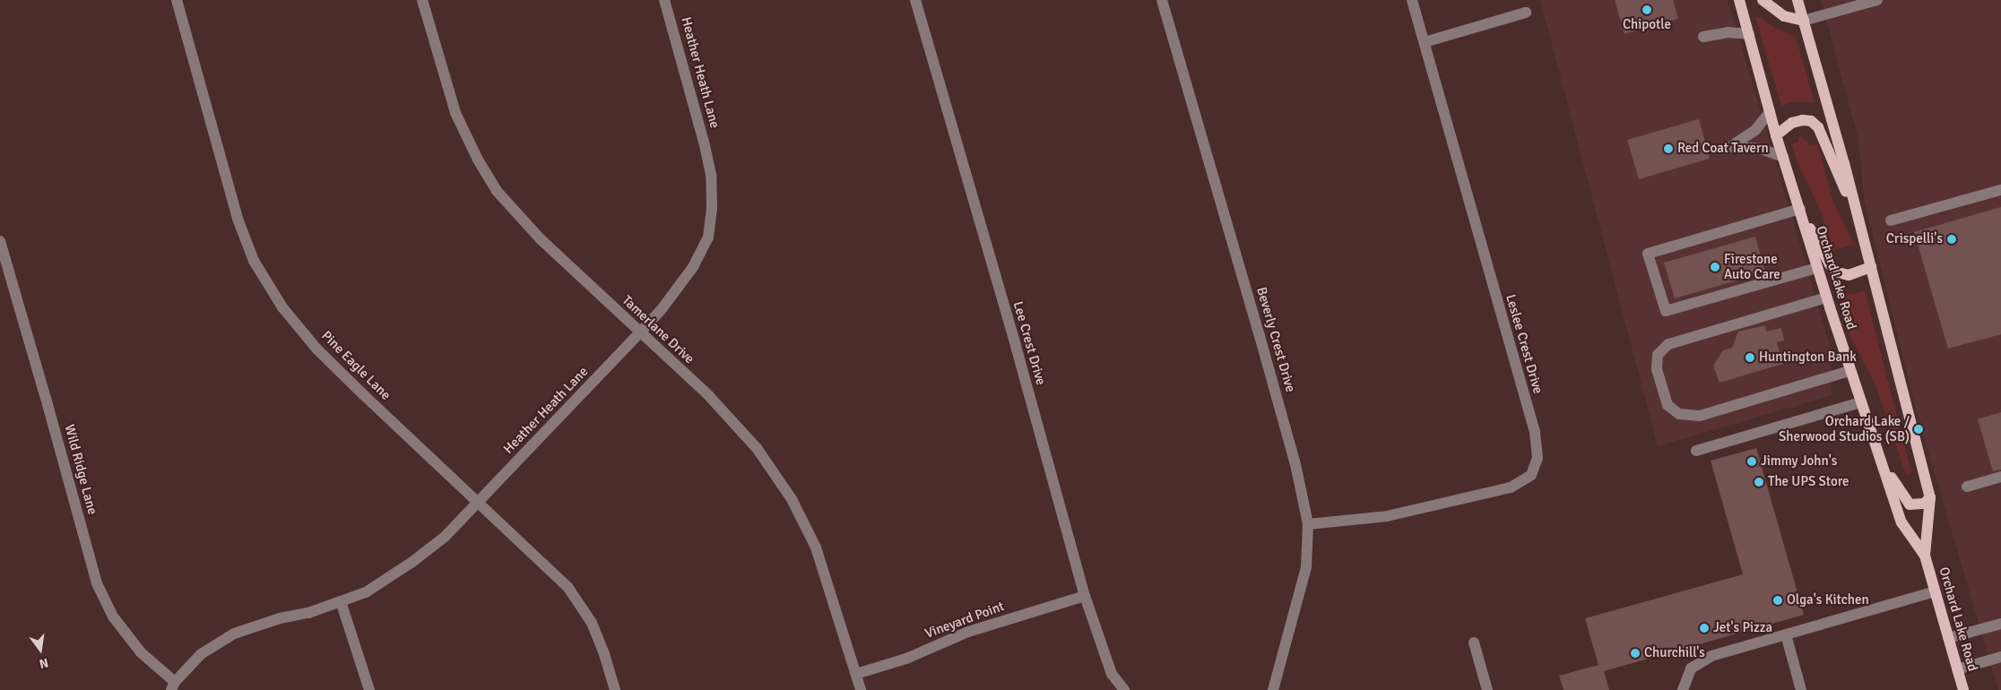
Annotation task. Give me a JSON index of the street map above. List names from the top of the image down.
{
  "streets": {
    "main road": ["Orchard Lake Road"],
    "street": [
      "Heather Heath Lane",
      "Tamerlane Drive",
      "Beverly Crest Drive",
      "Lee Crest Drive",
      "Leslee Crest Drive",
      "Pine Eagle Lane",
      "Wild Ridge Lane",
      "Vineyard Point"
    ]
  },
  "crossings": [
    ["Heather Heath Lane", "Tamerlane Drive"],
    ["Heather Heath Lane", "Pine Eagle Lane"],
    ["Heather Heath Lane", "Wild Ridge Lane"],
    ["Tamerlane Drive", "Vineyard Point"],
    ["Beverly Crest Drive", "Leslee Crest Drive"],
    ["Lee Crest Drive", "Vineyard Point"]
  ],
  "places": [
    "Chipotle",
    "Red Coat Tavern",
    "Crispelli's",
    "Firestone Auto Care",
    "Huntington Bank",
    "Orchard Lake / Sherwood Studios (SB)",
    "Jimmy John's",
    "The UPS Store",
    "Olga's Kitchen",
    "Jet's Pizza",
    "Churchill's"
  ],
  "north": "bottom"
}
